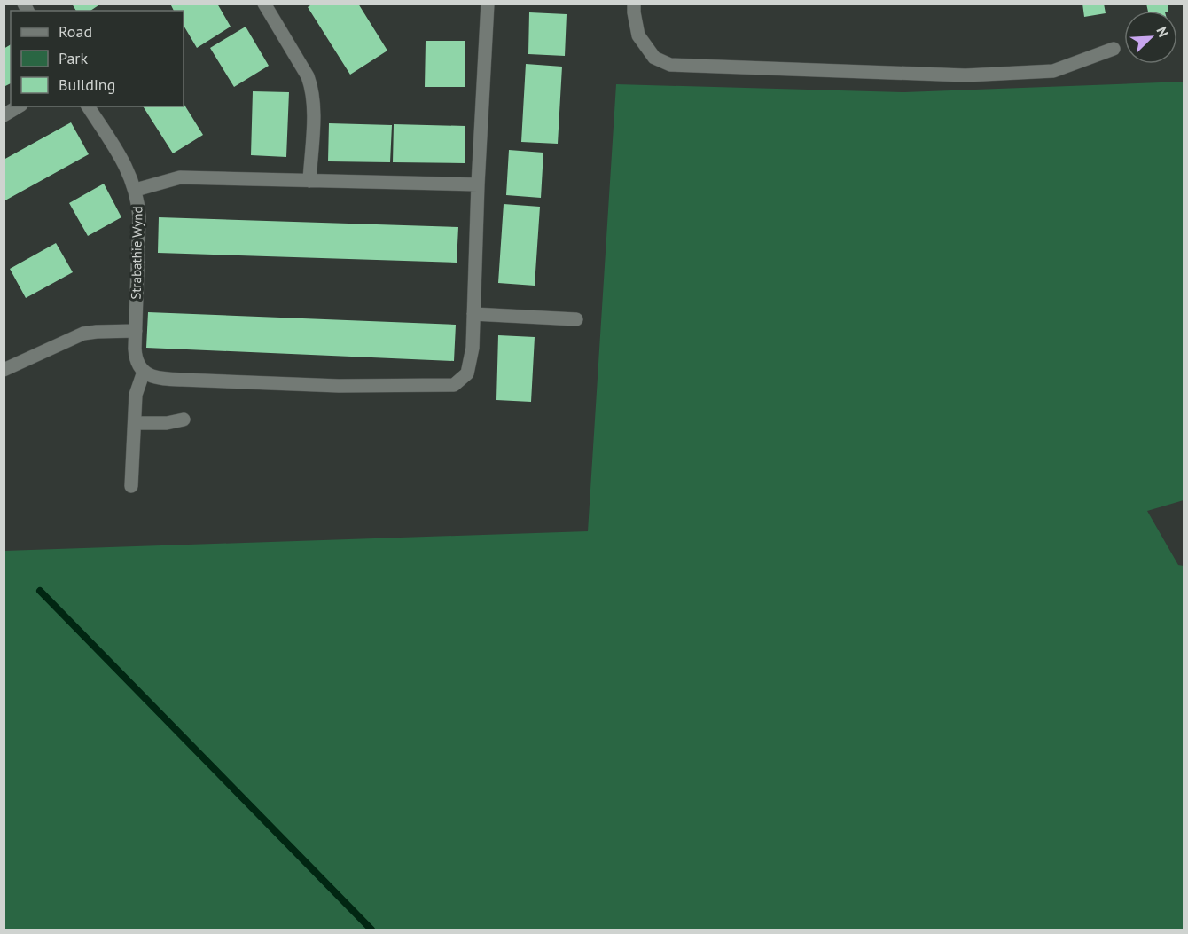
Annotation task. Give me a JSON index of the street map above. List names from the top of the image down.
{
  "streets": {
    "street": ["Strabathie Wynd"]
  },
  "legend": ["Road", "Park", "Building"],
  "north": "top right"
}
